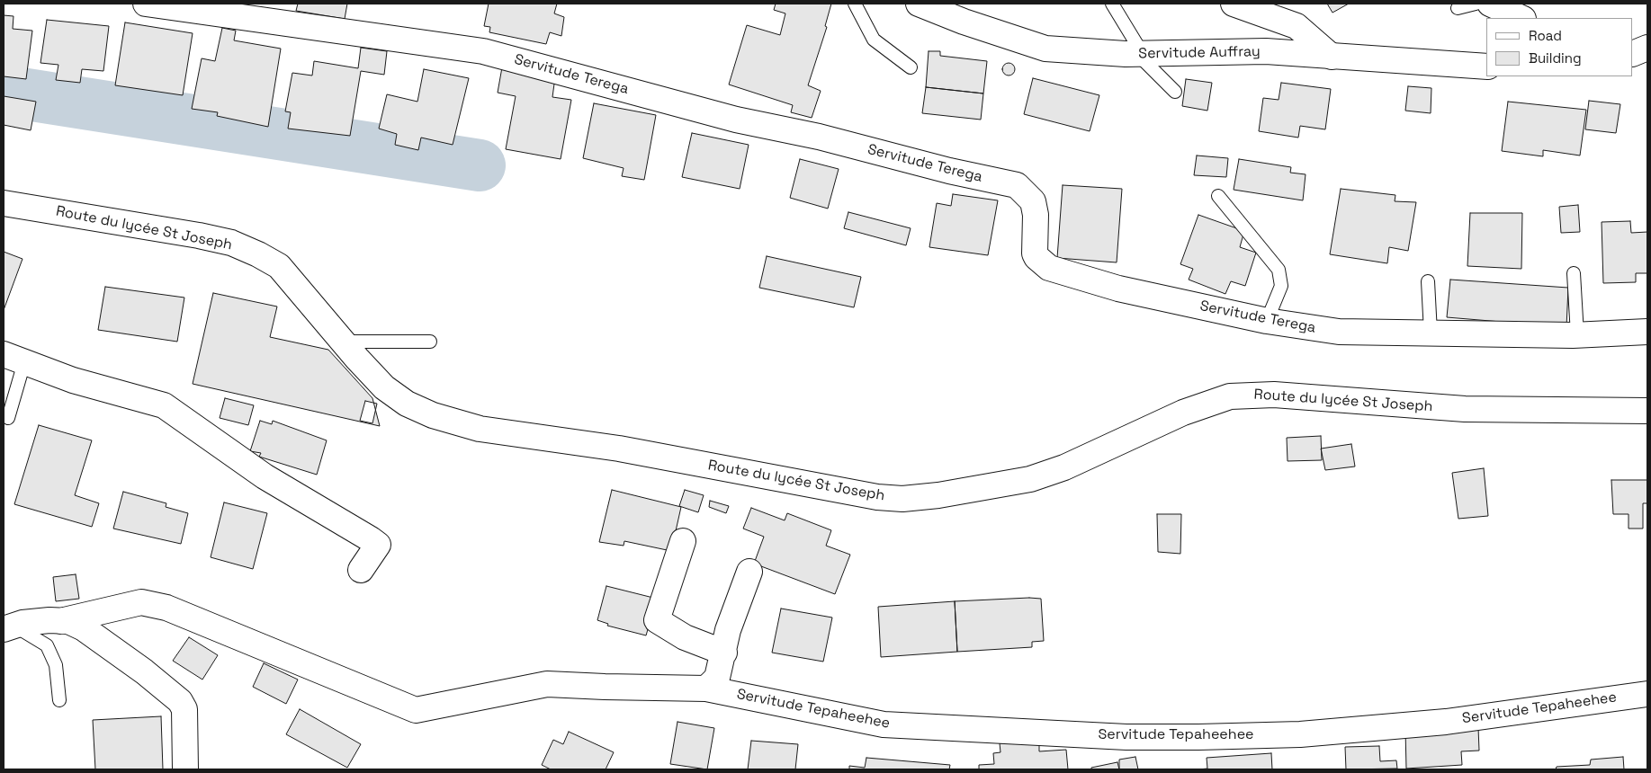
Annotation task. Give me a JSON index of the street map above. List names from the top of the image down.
{
  "streets": {
    "street": [
      "Servitude Auffray",
      "Servitude Terega",
      "Route du lycée St Joseph",
      "Servitude Tepaheehee"
    ]
  },
  "legend": ["Road", "Building"]
}
